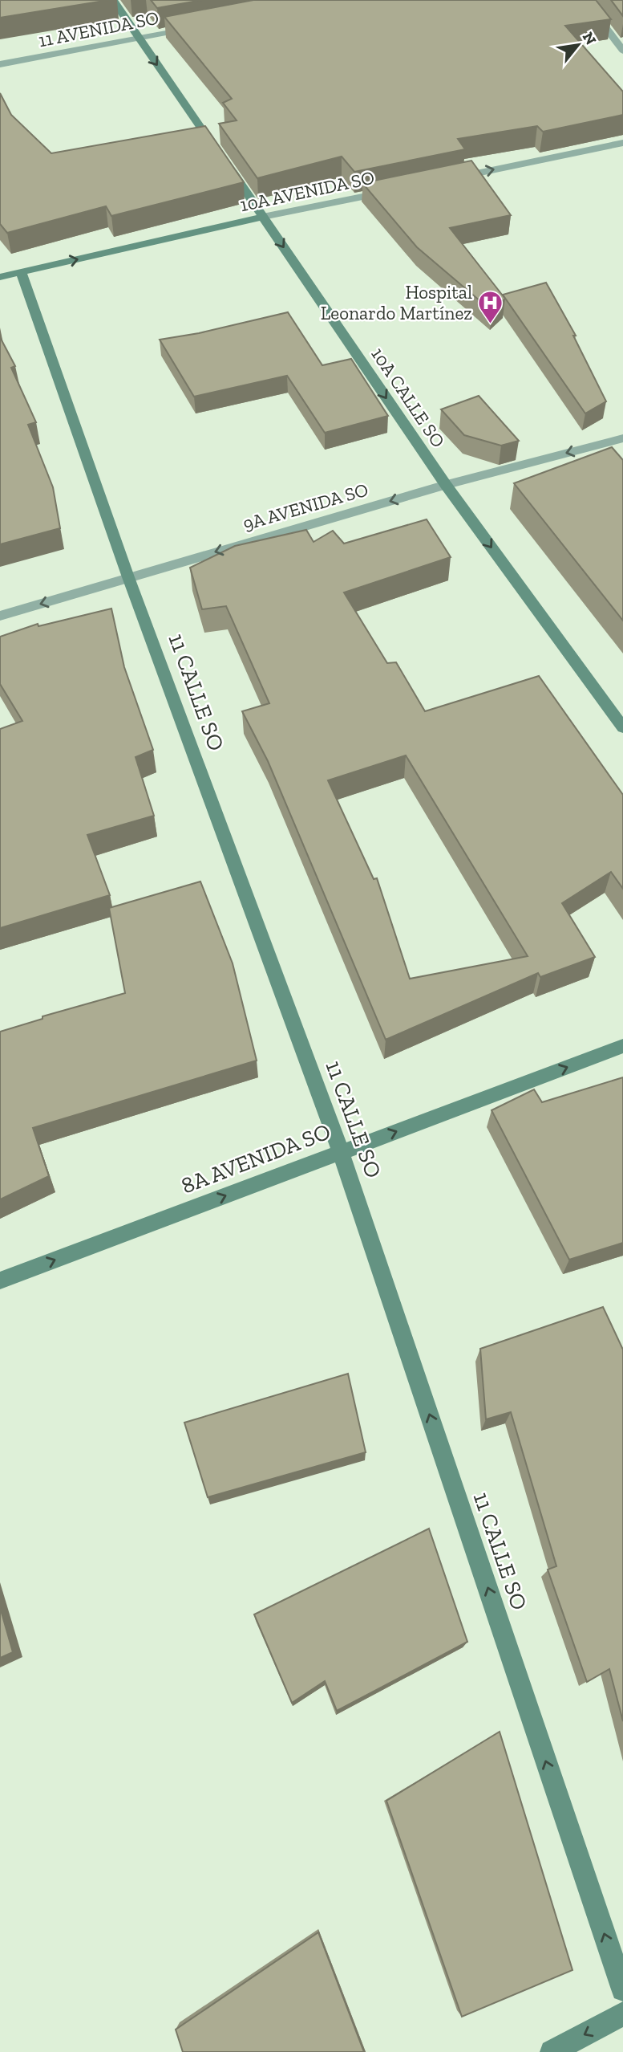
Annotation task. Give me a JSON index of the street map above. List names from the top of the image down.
{
  "streets": {
    "street": [
      "11 AVENIDA SO",
      "10A AVENIDA SO",
      "10A CALLE SO",
      "9A AVENIDA SO",
      "11 CALLE SO",
      "8A AVENIDA SO"
    ]
  },
  "crossings": [
    ["11 AVENIDA SO", "10A CALLE SO"],
    ["10A AVENIDA SO", "10A CALLE SO"],
    ["10A AVENIDA SO", "11 CALLE SO"],
    ["10A CALLE SO", "9A AVENIDA SO"],
    ["9A AVENIDA SO", "11 CALLE SO"],
    ["11 CALLE SO", "8A AVENIDA SO"]
  ],
  "one_way": [
    "10A AVENIDA SO",
    "10A CALLE SO",
    "9A AVENIDA SO",
    "11 CALLE SO",
    "8A AVENIDA SO"
  ],
  "places": {
    "hospital": ["Hospital Leonardo Martínez"]
  },
  "north": "top right"
}
